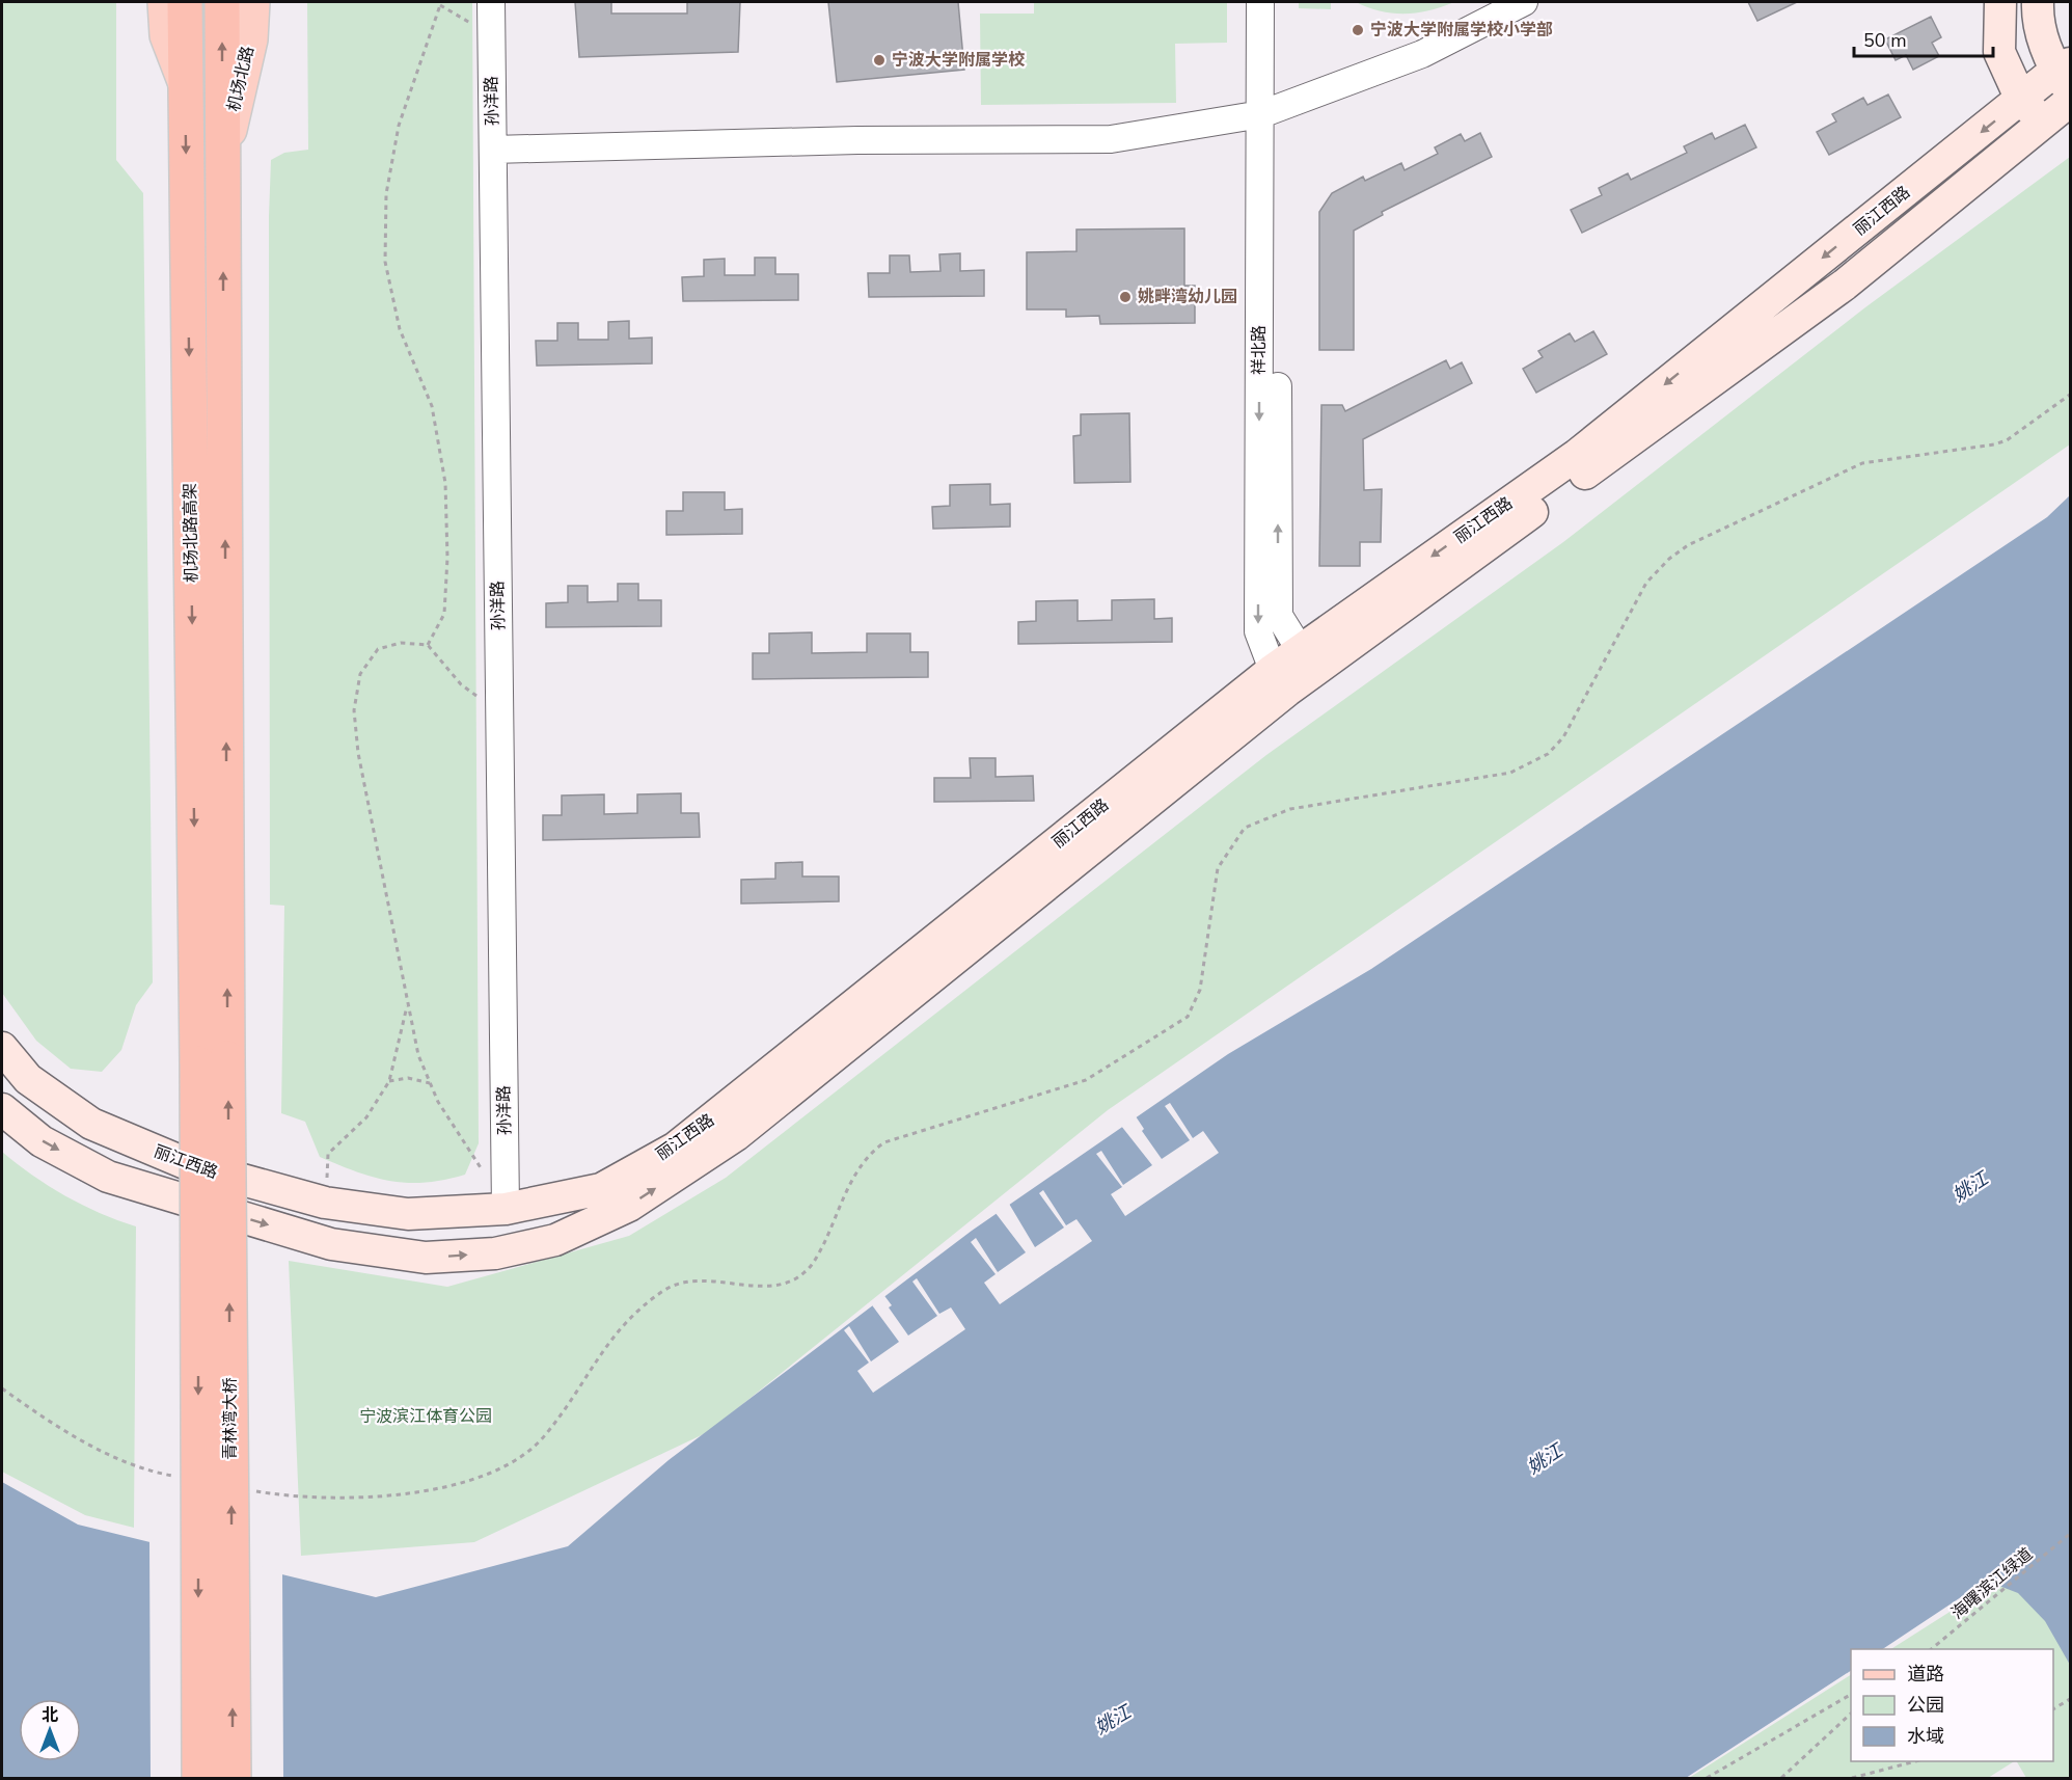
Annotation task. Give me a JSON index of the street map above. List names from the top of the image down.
{
  "streets": {
    "highway": ["机场北路高架", "青林湾大桥"],
    "main road": ["机场北路", "丽江西路"],
    "street": ["孙洋路", "祥北路"],
    "path": ["海曙滨江绿道"]
  },
  "crossings": [
    ["机场北路", "机场北路高架"],
    ["孙洋路", "丽江西路"],
    ["丽江西路", "祥北路"],
    ["机场北路高架", "青林湾大桥"]
  ],
  "water": ["姚江"],
  "parks": ["宁波滨江体育公园"],
  "places": ["宁波大学附属学校小学部", "宁波大学附属学校", "姚畔湾幼儿园"],
  "legend": ["道路", "公园", "水域"],
  "scale_bar": "50 m",
  "north": "top"
}
